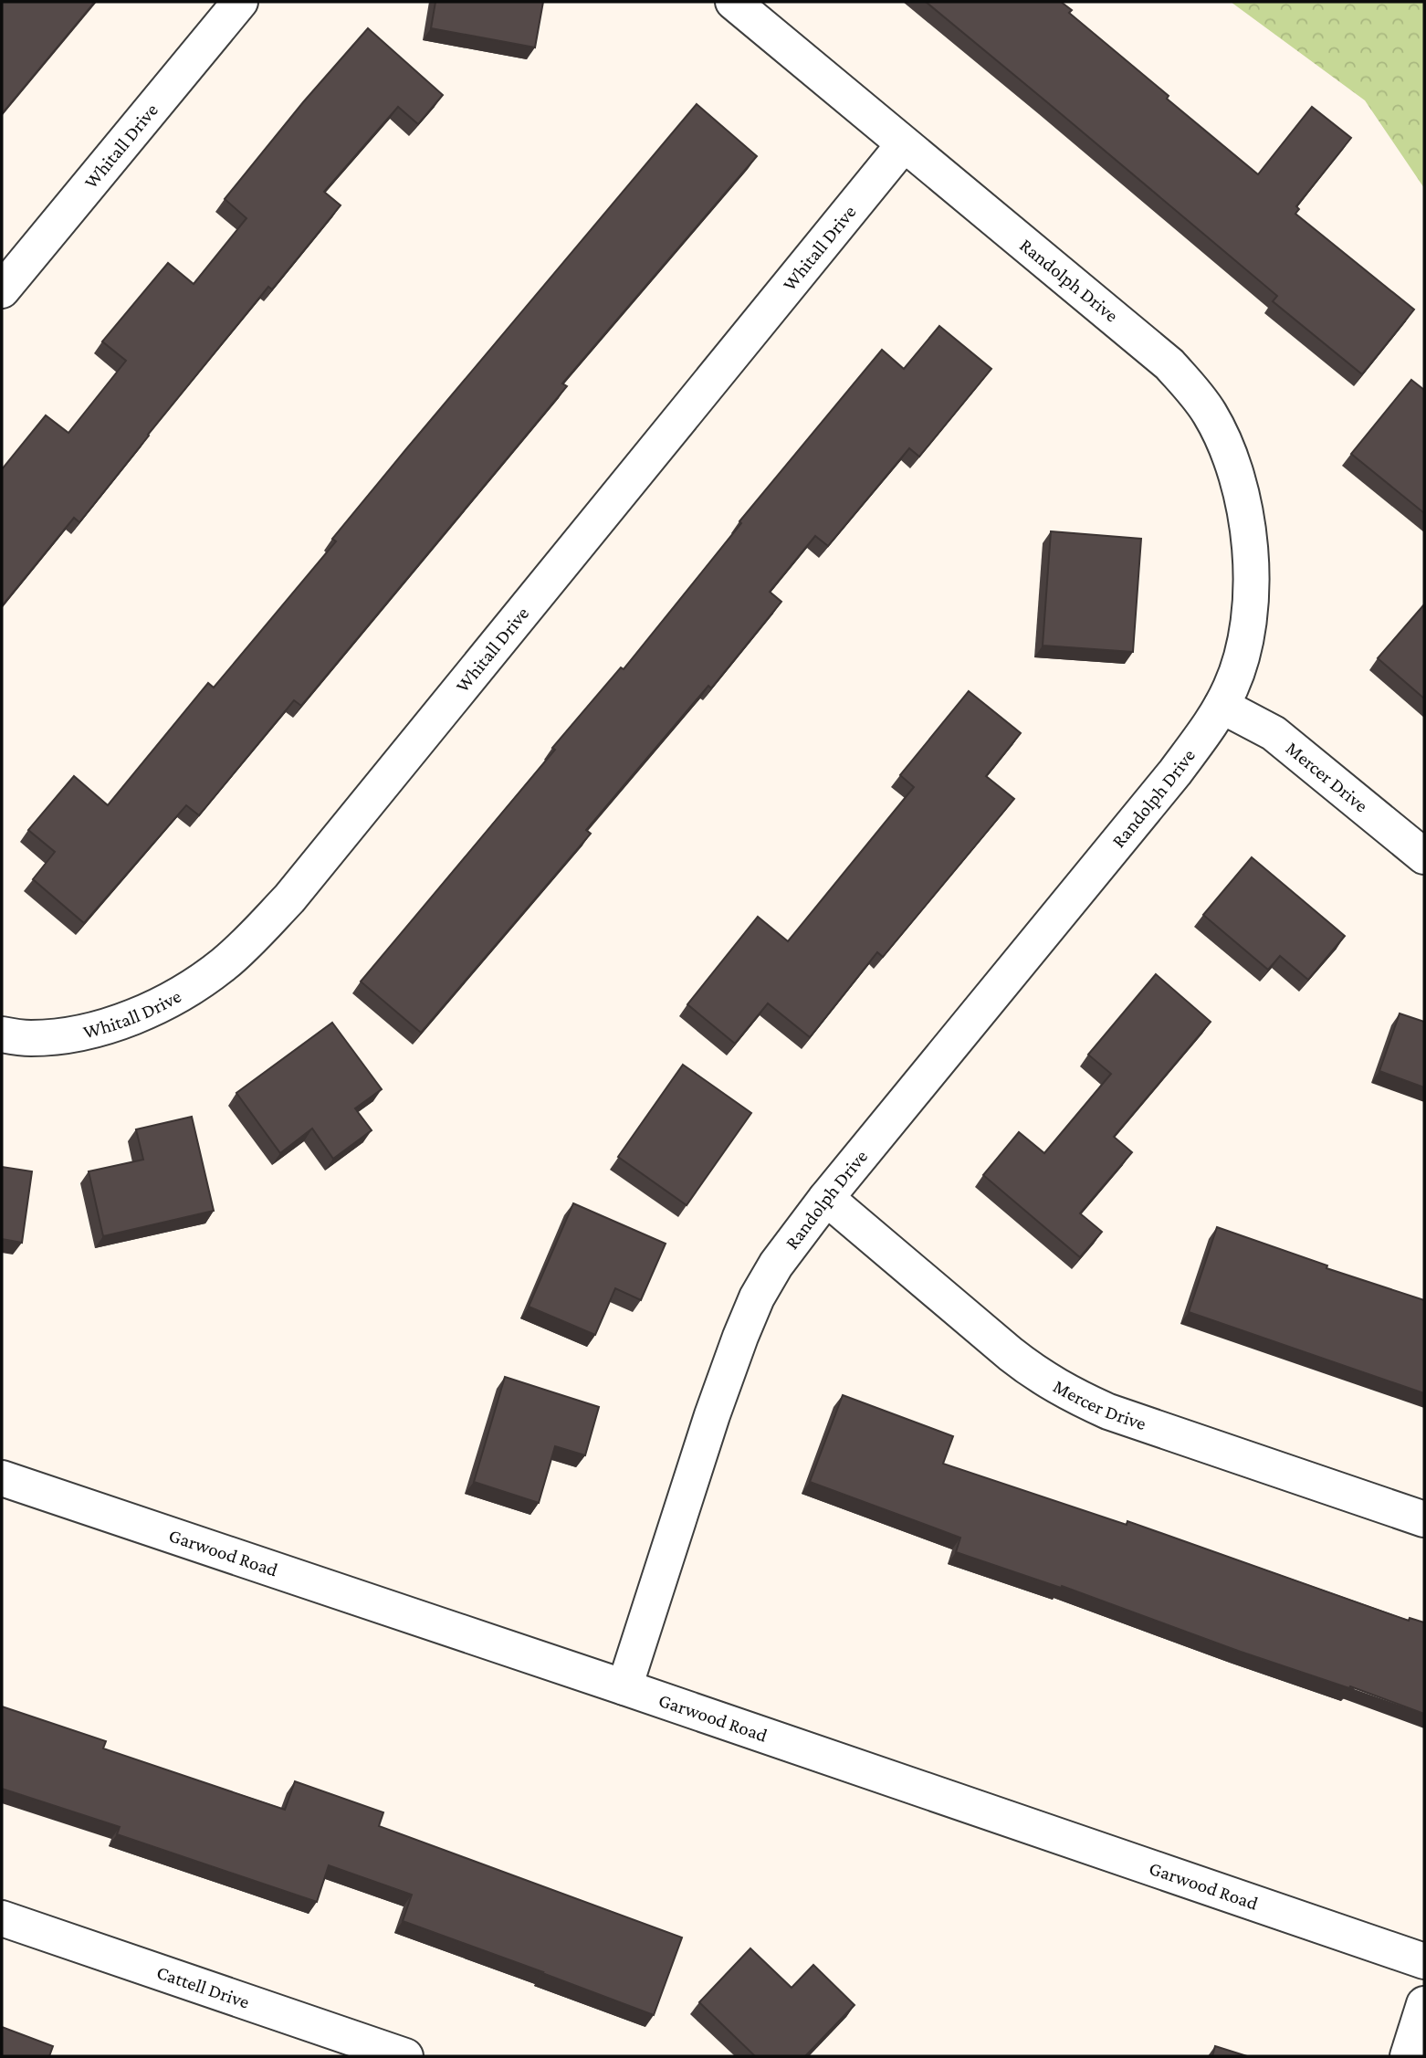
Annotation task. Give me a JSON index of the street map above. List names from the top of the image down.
{
  "streets": {
    "street": [
      "Whitall Drive",
      "Randolph Drive",
      "Mercer Drive",
      "Garwood Road",
      "Cattell Drive"
    ]
  },
  "crossings": [
    ["Whitall Drive", "Randolph Drive"],
    ["Randolph Drive", "Mercer Drive"],
    ["Randolph Drive", "Garwood Road"]
  ]
}
